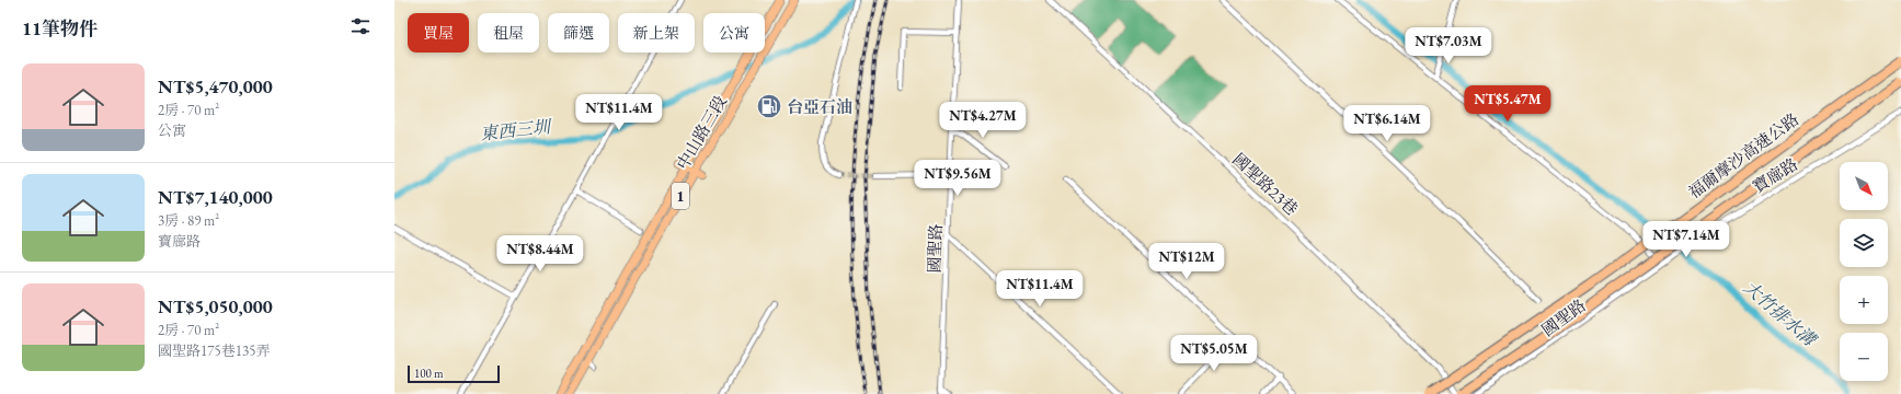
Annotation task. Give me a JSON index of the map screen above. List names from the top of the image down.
{
  "streets": {
    "highway": ["福爾摩沙高速公路"],
    "main road": ["中山路三段", "1"],
    "street": ["寶廍路", "國聖路23巷", "國聖路"]
  },
  "crossings": [
    ["寶廍路", "國聖路"]
  ],
  "water": ["東西三圳", "大竹排水溝"],
  "places": {
    "fuel station": ["台亞石油"]
  },
  "scale_bar": "100 m",
  "north": "bottom right",
  "page": {
    "heading": "11筆物件",
    "chip": [
      "買屋",
      "租屋",
      "篩選",
      "新上架",
      "公寓"
    ],
    "price": [
      "NT$7.03M",
      "NT$5.47M",
      "NT$11.4M",
      "NT$4.27M",
      "NT$6.14M",
      "NT$9.56M",
      "NT$7.14M",
      "NT$8.44M",
      "NT$12M",
      "NT$11.4M",
      "NT$5.05M"
    ],
    "list": [
      {
        "name": "NT$5,470,000",
        "note": "2房 · 70 m² · 公寓"
      },
      {
        "name": "NT$7,140,000",
        "note": "3房 · 89 m² · 寶廍路"
      },
      {
        "name": "NT$5,050,000",
        "note": "2房 · 70 m² · 國聖路175巷135弄"
      }
    ],
    "map_buttons": ["+", "−"],
    "scale": "100 m"
  }
}
